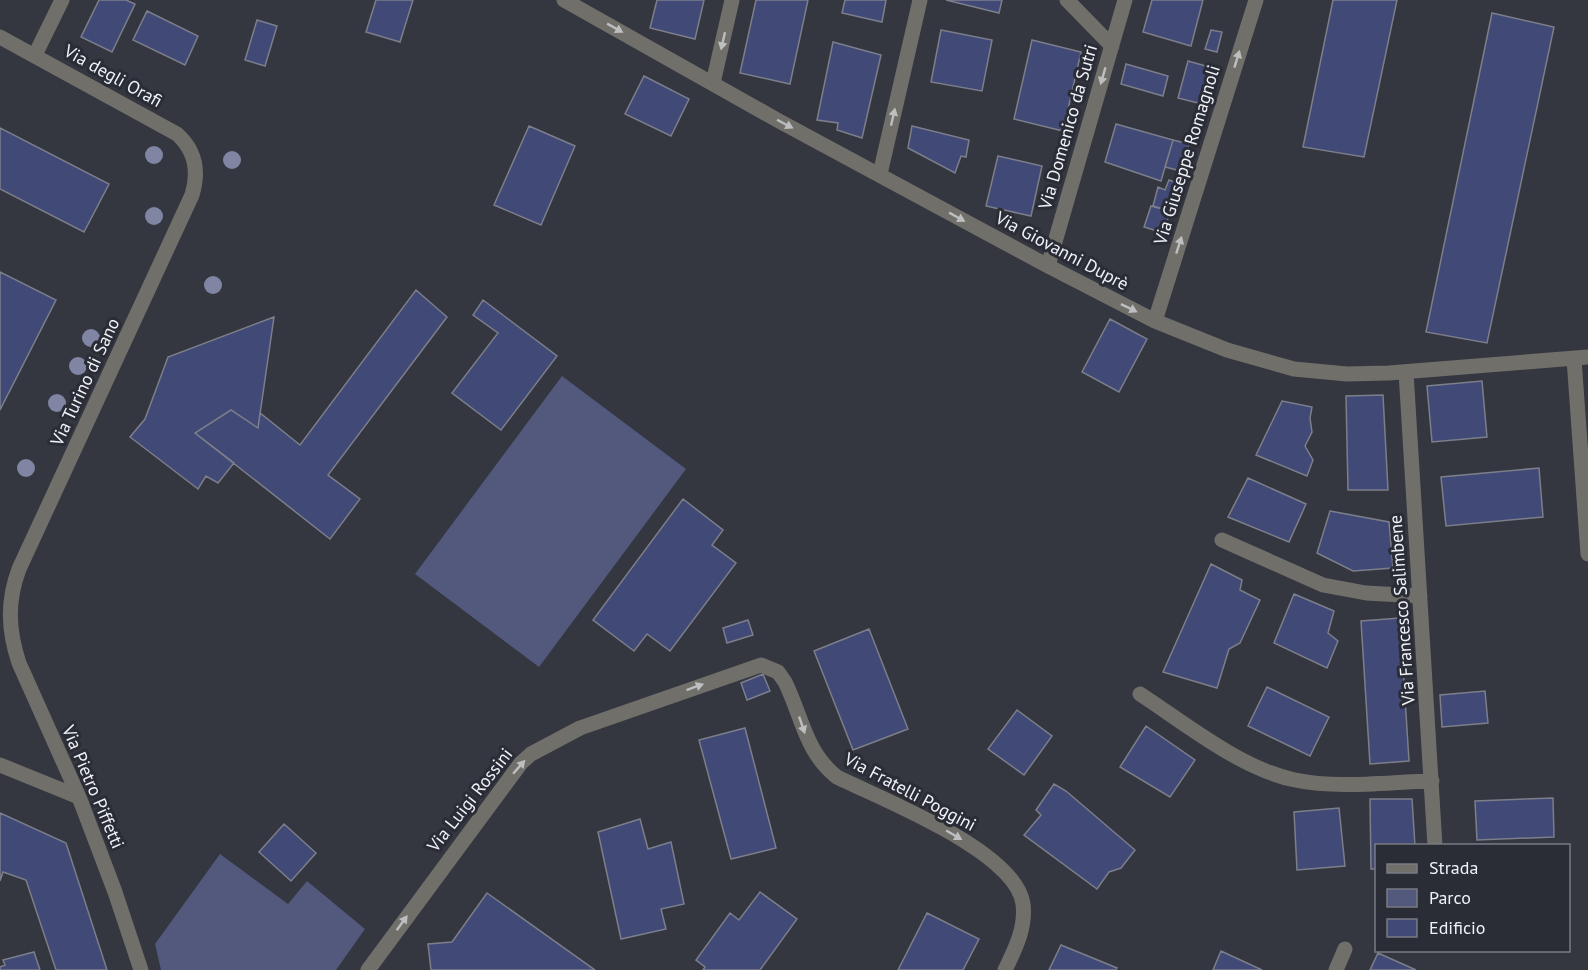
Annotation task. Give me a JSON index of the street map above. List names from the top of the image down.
{
  "streets": {
    "street": [
      "Via degli Orafi",
      "Via Domenico da Sutri",
      "Via Giuseppe Romagnoli",
      "Via Giovanni Duprè",
      "Via Turino di Sano",
      "Via Francesco Salimbene",
      "Via Pietro Piffetti",
      "Via Fratelli Poggini",
      "Via Luigi Rossini"
    ]
  },
  "crossings": [
    ["Via degli Orafi", "Via Turino di Sano"],
    ["Via Domenico da Sutri", "Via Giovanni Duprè"],
    ["Via Giuseppe Romagnoli", "Via Giovanni Duprè"],
    ["Via Giovanni Duprè", "Via Francesco Salimbene"],
    ["Via Turino di Sano", "Via Pietro Piffetti"],
    ["Via Fratelli Poggini", "Via Luigi Rossini"]
  ],
  "one_way": [
    "Via Domenico da Sutri",
    "Via Giuseppe Romagnoli",
    "Via Giovanni Duprè",
    "Via Fratelli Poggini",
    "Via Luigi Rossini"
  ],
  "legend": ["Strada", "Parco", "Edificio"]
}
